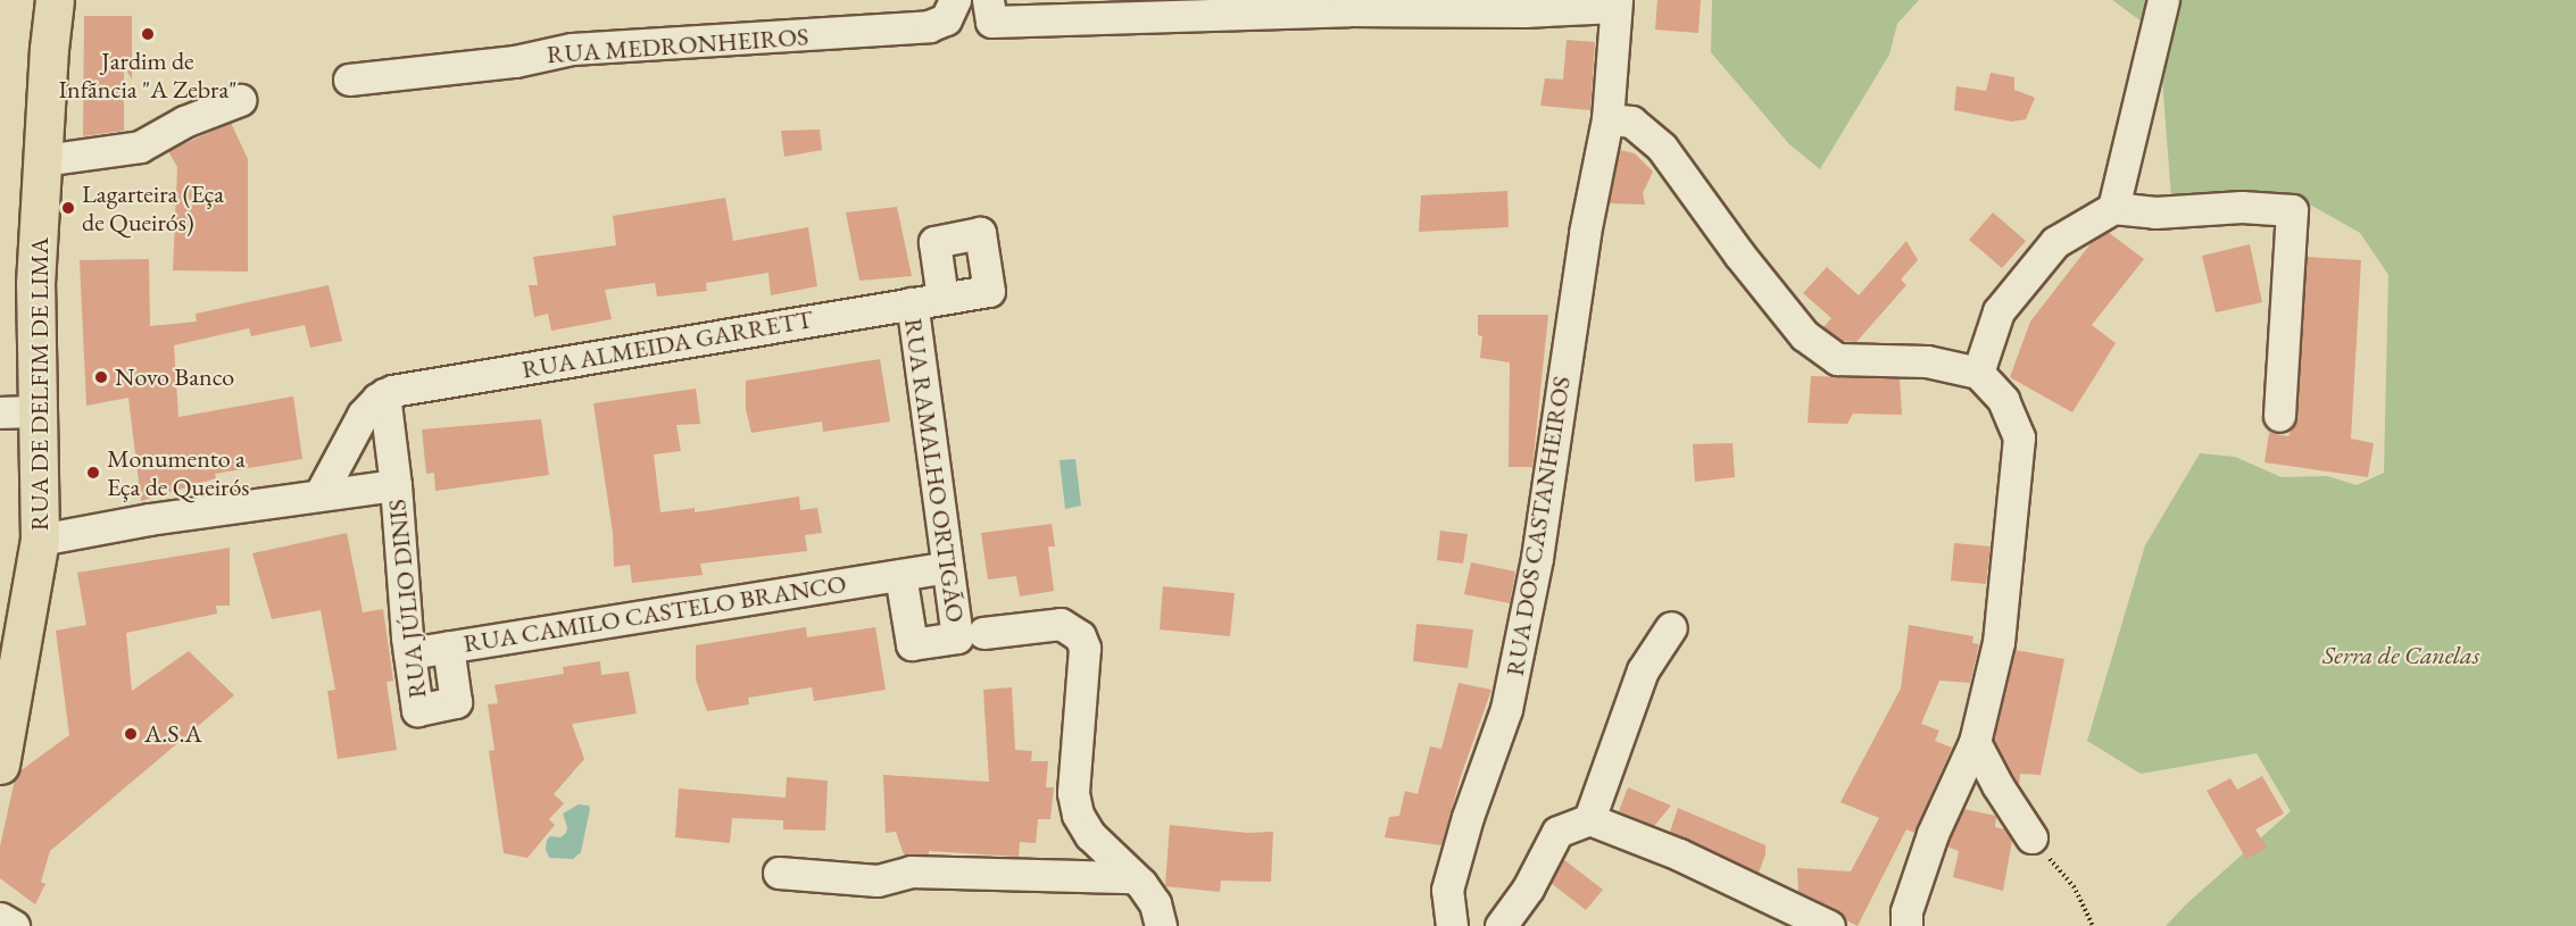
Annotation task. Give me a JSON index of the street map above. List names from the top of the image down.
{
  "streets": {
    "main road": ["RUA DE DELFIM DE LIMA"],
    "street": [
      "RUA MEDRONHEIROS",
      "RUA ALMEIDA GARRETT",
      "RUA RAMALHO ORTIGÃO",
      "RUA DOS CASTANHEIROS",
      "RUA JÚLIO DINIS",
      "RUA CAMILO CASTELO BRANCO"
    ]
  },
  "crossings": [
    ["RUA ALMEIDA GARRETT", "RUA RAMALHO ORTIGÃO"],
    ["RUA ALMEIDA GARRETT", "RUA JÚLIO DINIS"],
    ["RUA RAMALHO ORTIGÃO", "RUA CAMILO CASTELO BRANCO"],
    ["RUA JÚLIO DINIS", "RUA CAMILO CASTELO BRANCO"]
  ],
  "parks": ["Serra de Canelas"],
  "places": [
    "Jardim de Infãncia \"A Zebra\"",
    "Lagarteira (Eça de Queirós)",
    "Novo Banco",
    "Monumento a Eça de Queirós",
    "A.S.A"
  ]
}
